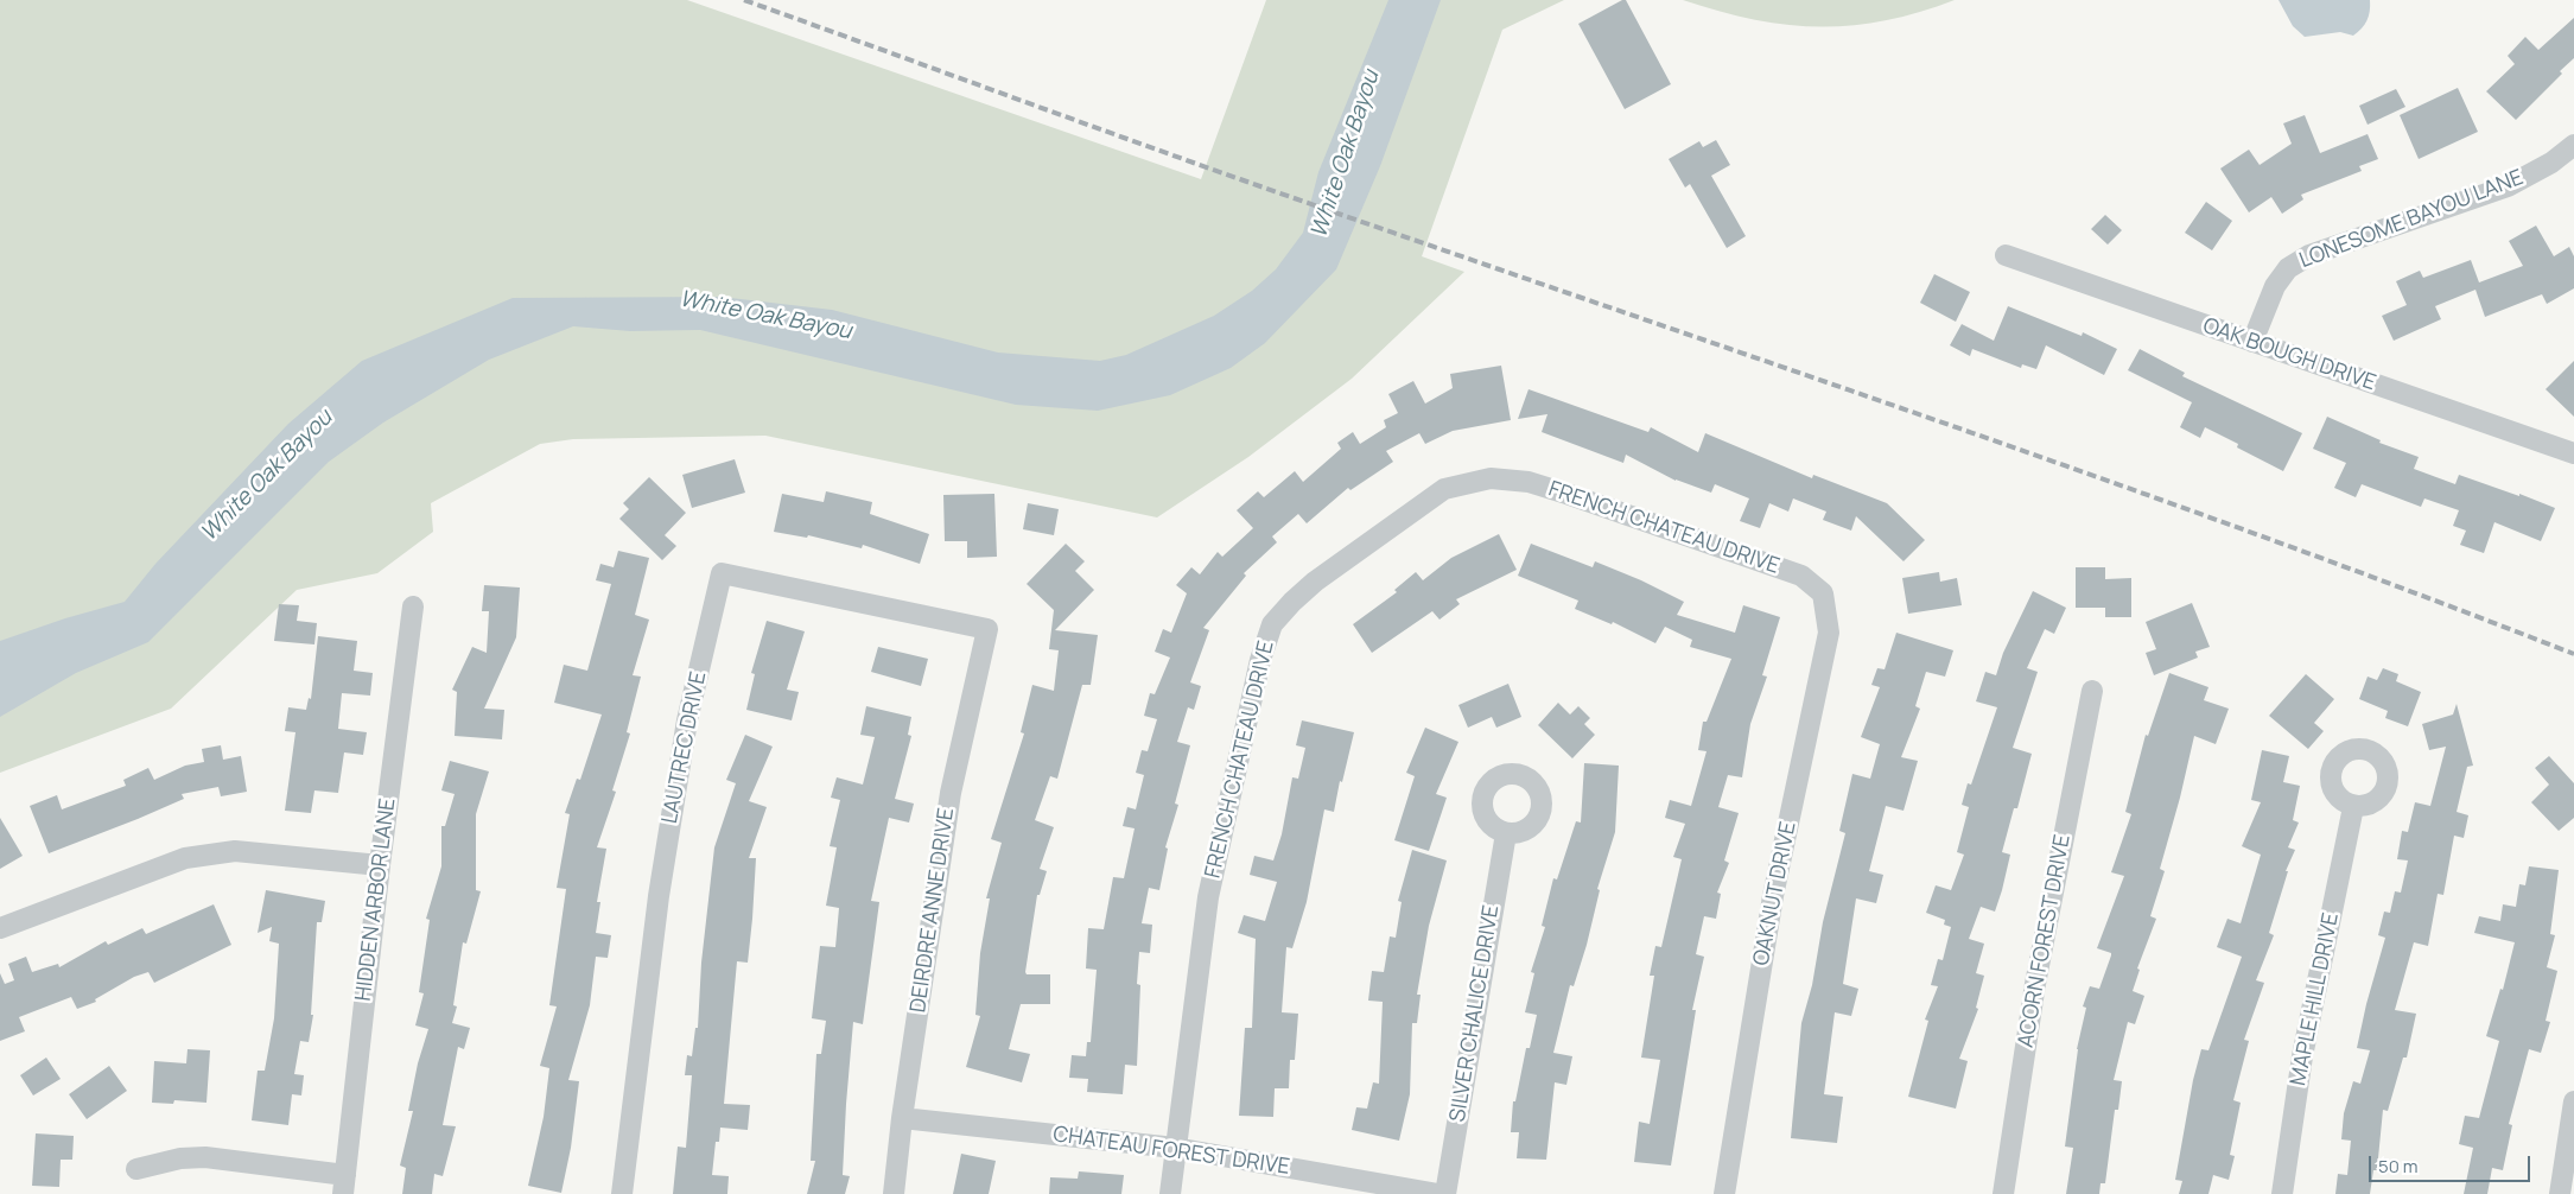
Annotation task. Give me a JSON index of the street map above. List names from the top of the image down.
{
  "streets": {
    "street": [
      "LONESOME BAYOU LANE",
      "OAK BOUGH DRIVE",
      "FRENCH CHATEAU DRIVE",
      "LAUTREC DRIVE",
      "OAKNUT DRIVE",
      "HIDDEN ARBOR LANE",
      "DEIRDRE ANNE DRIVE",
      "ACORN FOREST DRIVE",
      "MAPLE HILL DRIVE",
      "SILVER CHALICE DRIVE",
      "CHATEAU FOREST DRIVE"
    ]
  },
  "crossings": [
    ["LONESOME BAYOU LANE", "OAK BOUGH DRIVE"],
    ["FRENCH CHATEAU DRIVE", "OAKNUT DRIVE"],
    ["FRENCH CHATEAU DRIVE", "CHATEAU FOREST DRIVE"],
    ["LAUTREC DRIVE", "DEIRDRE ANNE DRIVE"],
    ["DEIRDRE ANNE DRIVE", "CHATEAU FOREST DRIVE"]
  ],
  "water": ["White Oak Bayou"],
  "scale_bar": "50 m"
}
